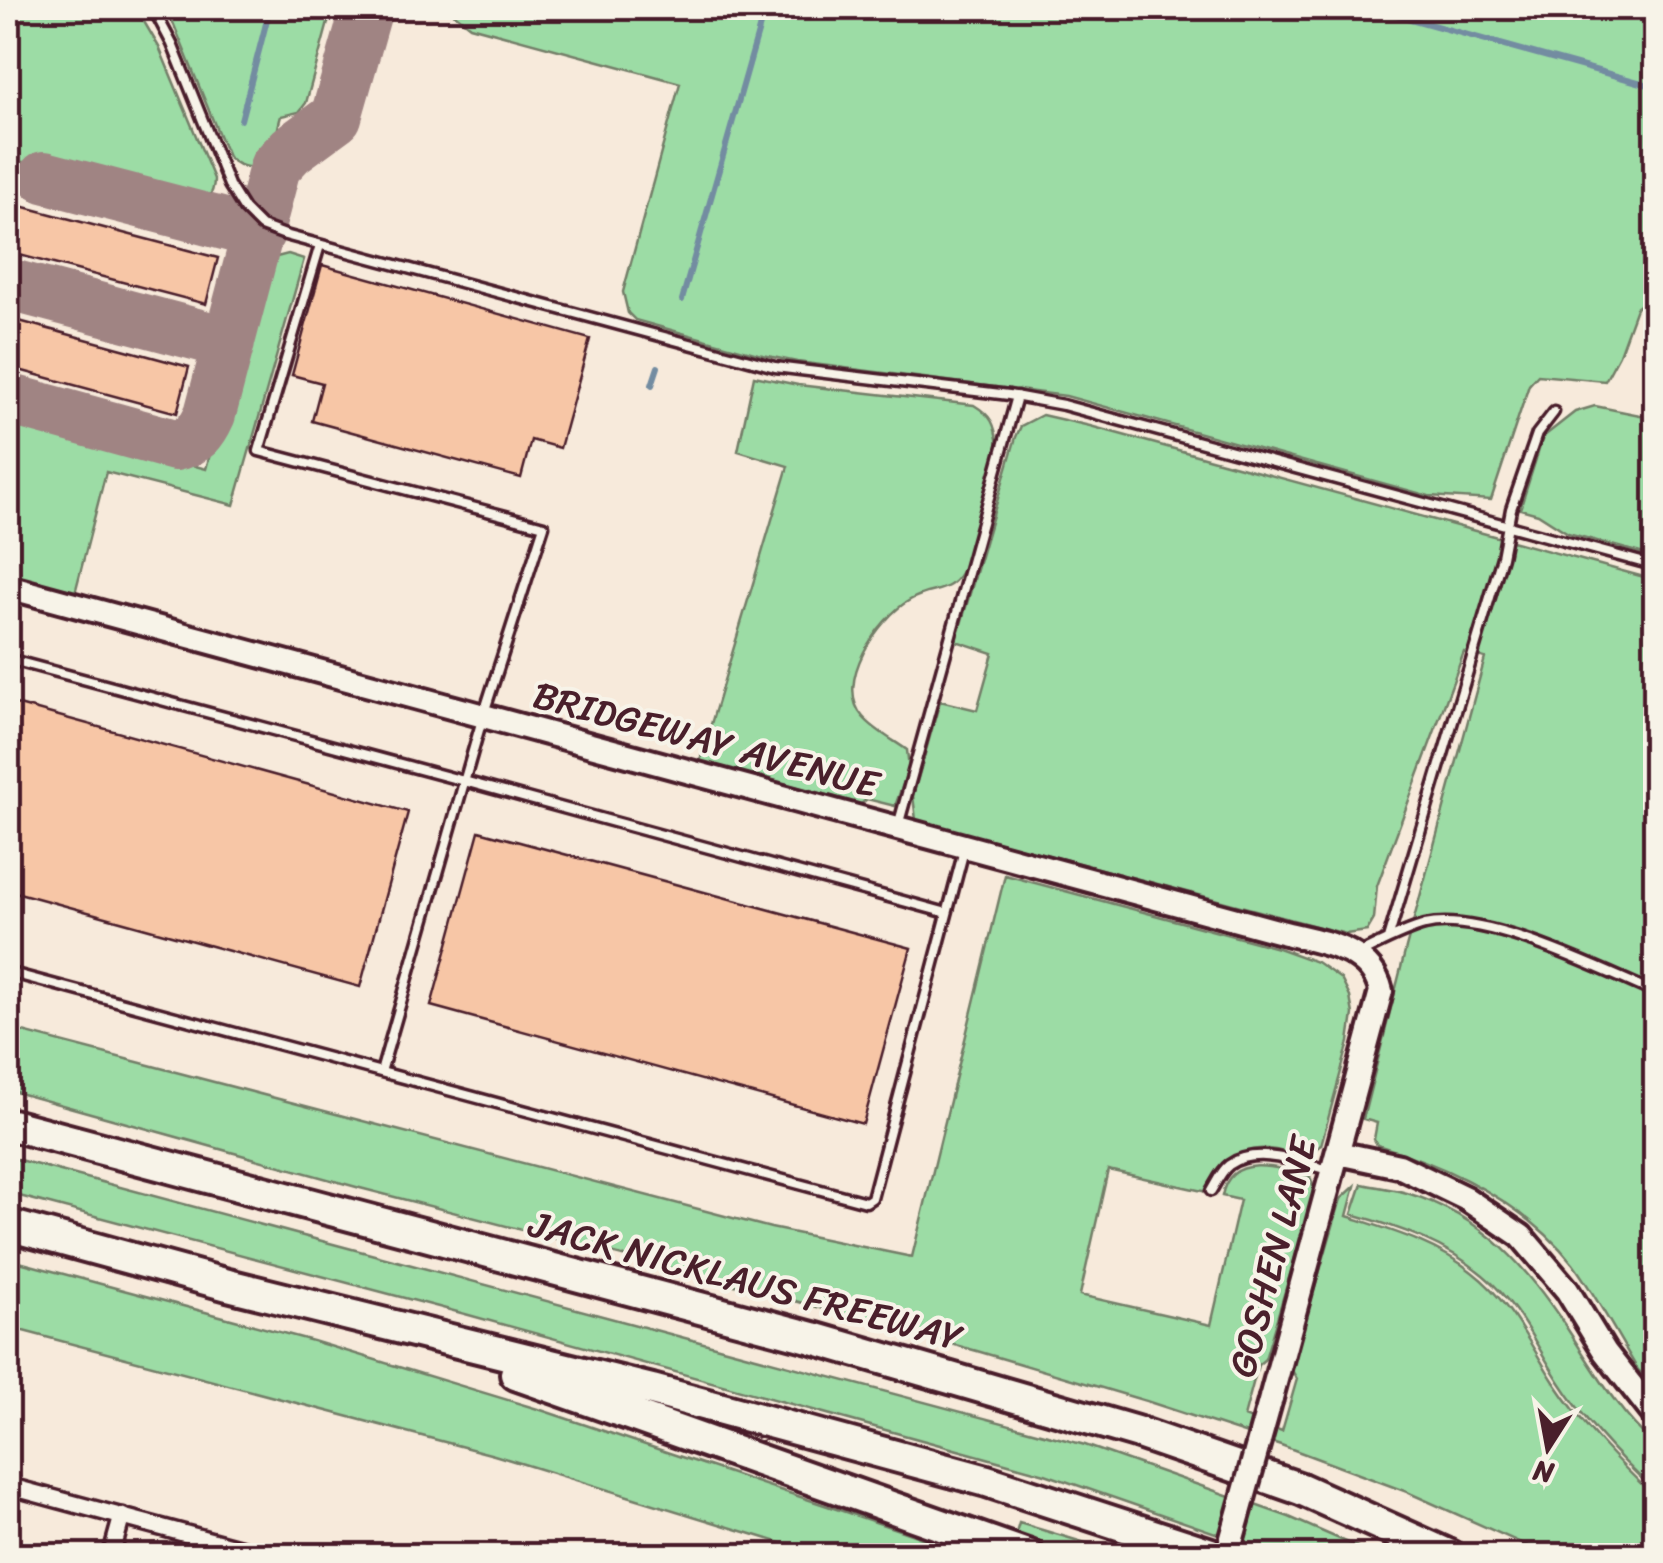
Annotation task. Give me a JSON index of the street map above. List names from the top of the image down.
{
  "streets": {
    "highway": ["JACK NICKLAUS FREEWAY"],
    "street": ["BRIDGEWAY AVENUE", "GOSHEN LANE"]
  },
  "crossings": [
    ["BRIDGEWAY AVENUE", "GOSHEN LANE"]
  ],
  "north": "bottom"
}
